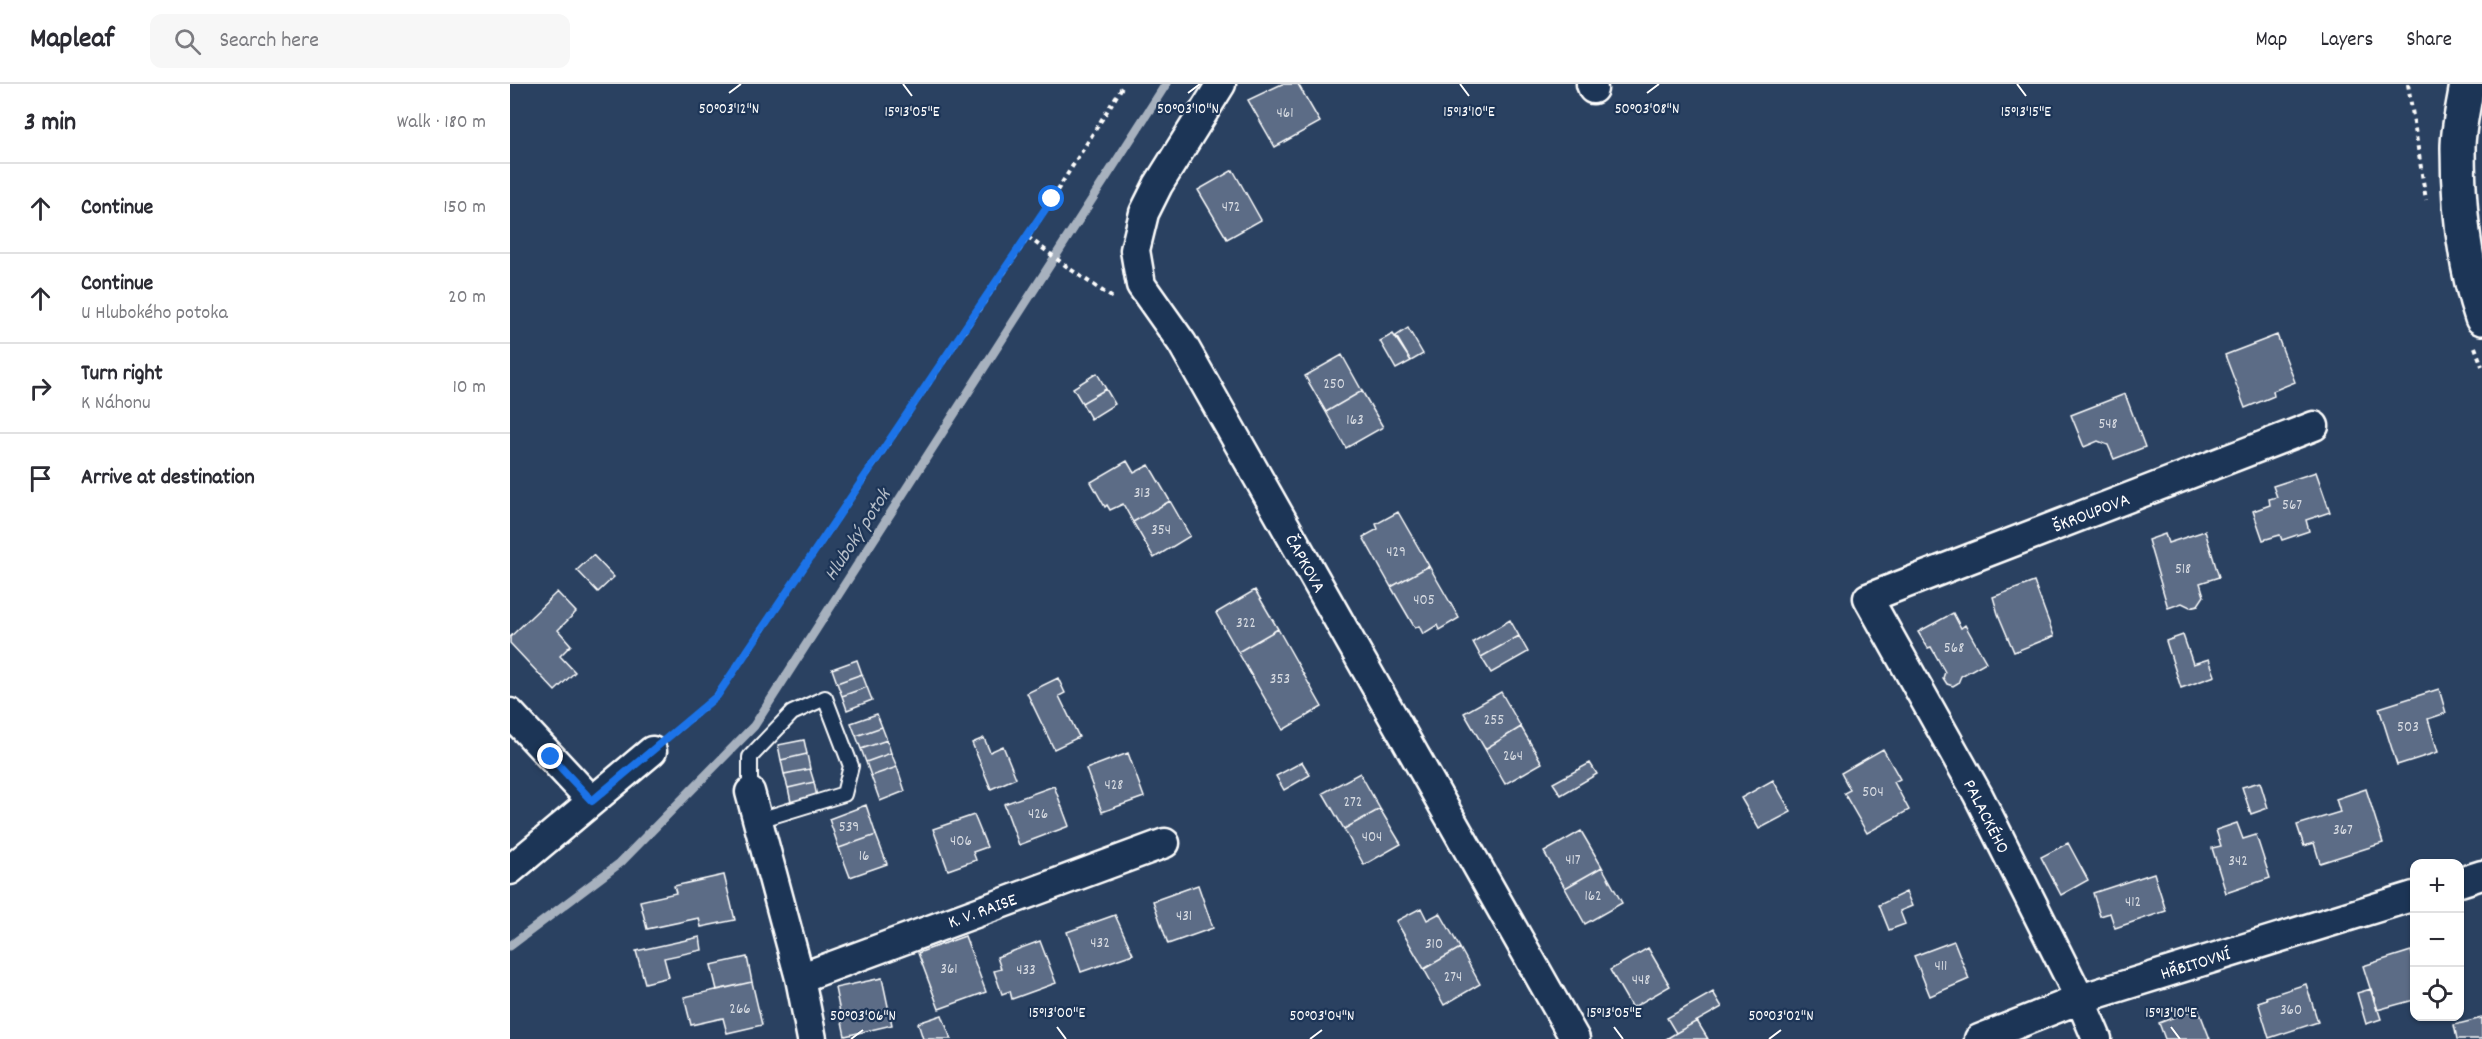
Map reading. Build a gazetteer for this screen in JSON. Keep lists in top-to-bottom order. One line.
{"streets":{"street":["ŠKROUPOVA","ČAPKOVA","PALACKÉHO","K. V. RAISE","HŘBITOVNÍ"]},"crossings":[["ŠKROUPOVA","PALACKÉHO"],["PALACKÉHO","HŘBITOVNÍ"]],"water":["Hluboký potok"],"house_numbers":["461","472","250","163","548","313","567","354","429","518","405","322","568","353","255","503","264","428","504","272","426","539","367","404","406","16","417","342","162","412","431","432","310","411","361","433","274","448","266","360"],"page":{"header":"Mapleaf","search":"Search here","nav":["Map","Layers","Share"],"heading":["3 min","Walk · 180 m"],"list":[["Continue","150 m"],["Continue","U Hlubokého potoka","20 m"],["Turn right","K Náhonu","10 m"],"Arrive at destination"],"map_buttons":["+","−"]},"coordinates":["50°03'12\"N","50°03'10\"N","50°03'08\"N","15°13'05\"E","15°13'10\"E","15°13'15\"E","15°13'00\"E","50°03'06\"N","50°03'04\"N","50°03'02\"N"]}
